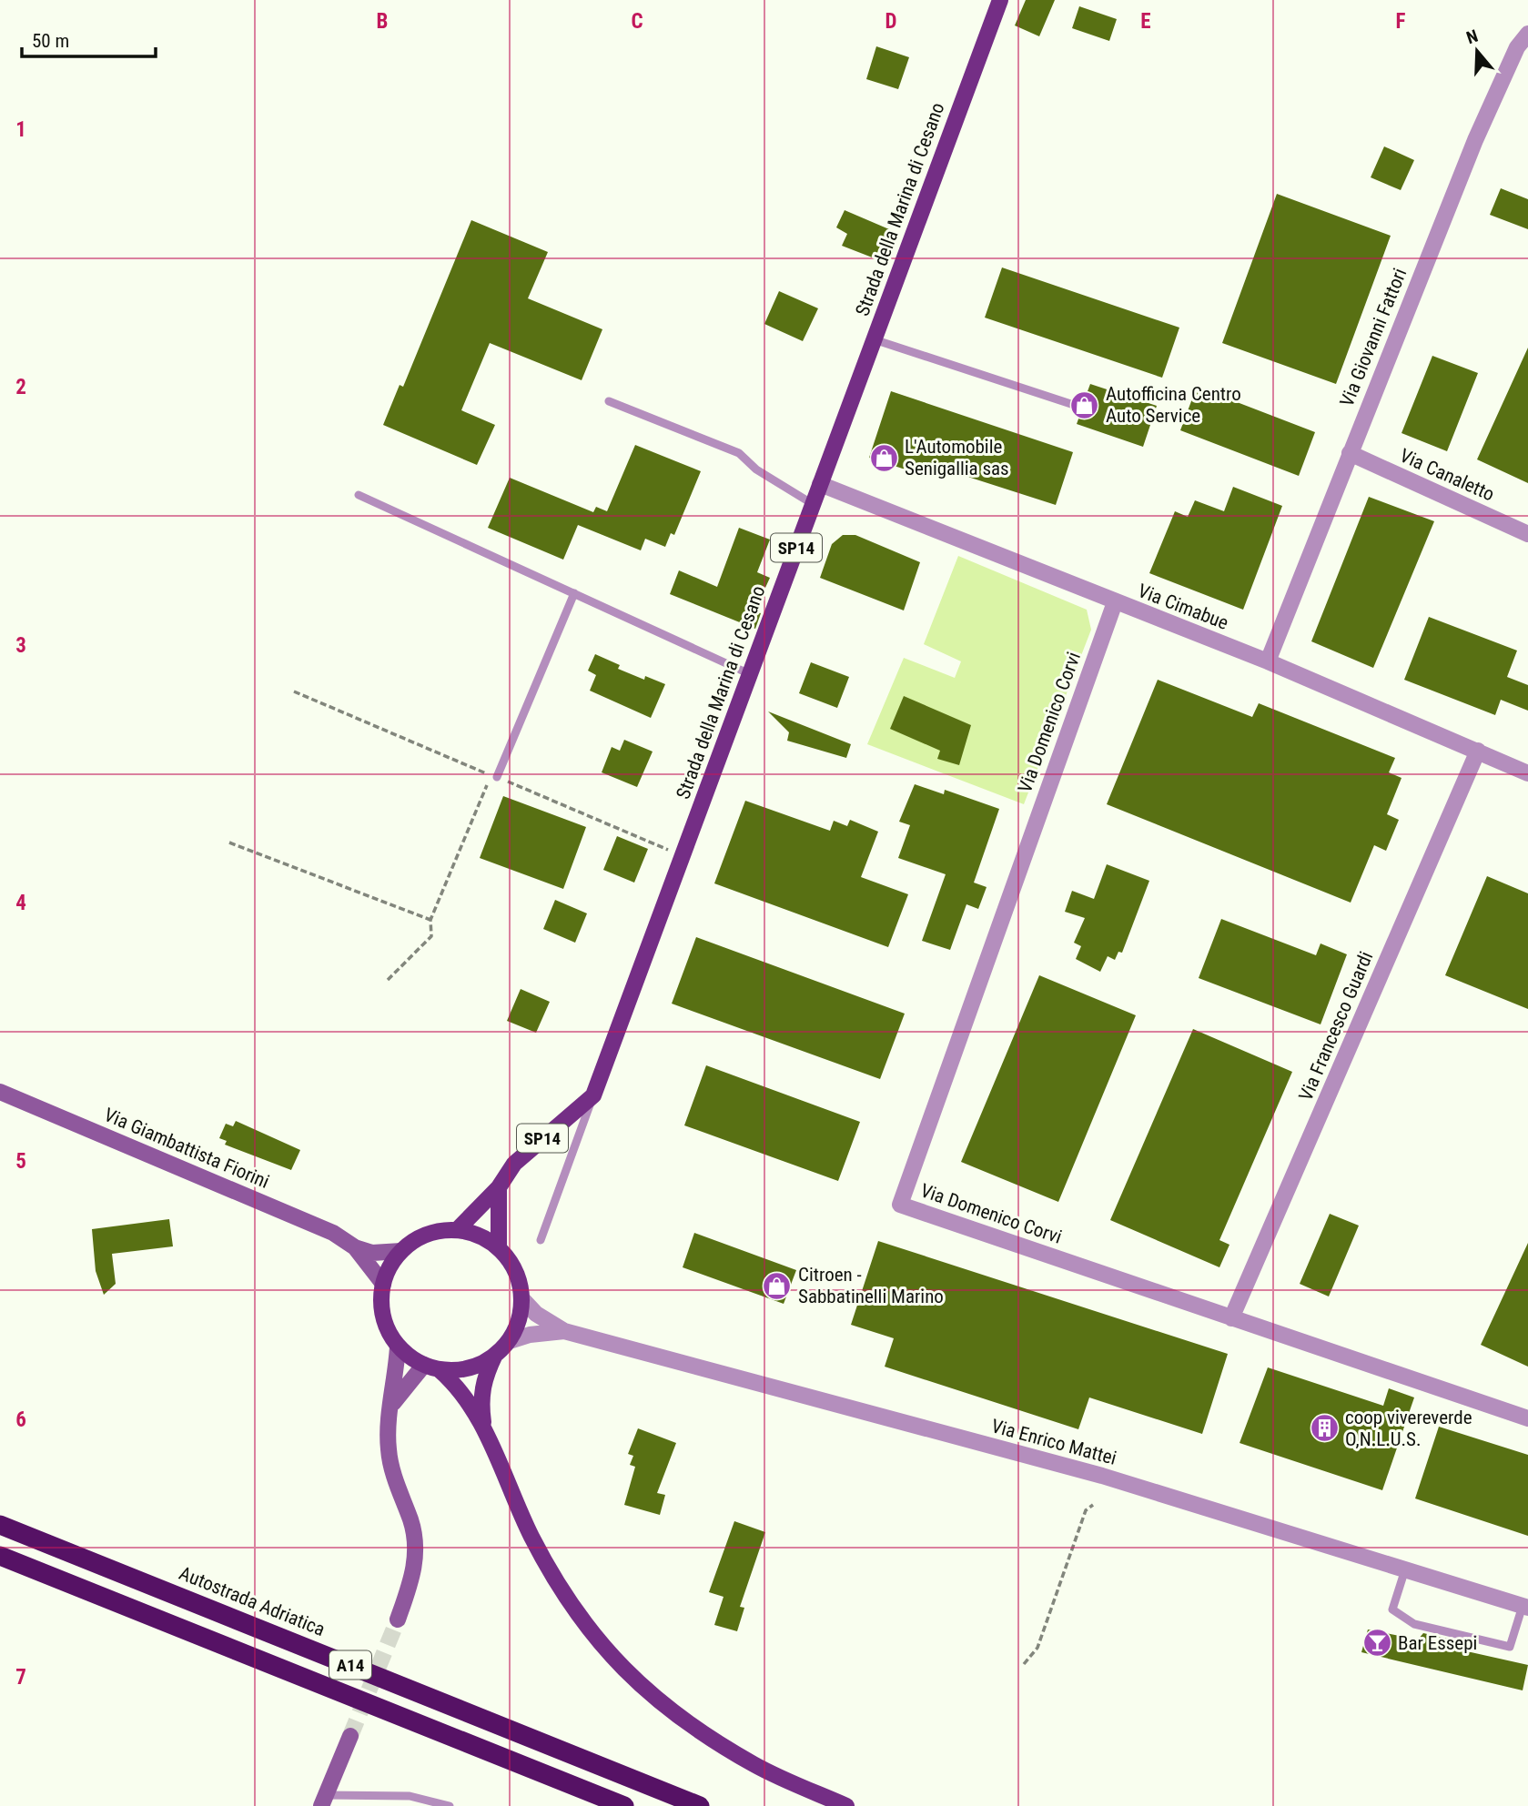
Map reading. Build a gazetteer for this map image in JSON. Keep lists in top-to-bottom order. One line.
{"streets":{"highway":["Autostrada Adriatica","A14"],"main road":["Strada della Marina di Cesano","SP14","Via Giambattista Fiorini"],"street":["Via Giovanni Fattori","Via Canaletto","Via Cimabue","Via Domenico Corvi","Via Francesco Guardi","Via Enrico Mattei"]},"crossings":[["Strada della Marina di Cesano","Via Cimabue"],["Strada della Marina di Cesano","Via Giambattista Fiorini"],["Strada della Marina di Cesano","Via Enrico Mattei"],["Via Giovanni Fattori","Via Canaletto"],["Via Giovanni Fattori","Via Cimabue"],["Via Cimabue","Via Domenico Corvi"],["Via Cimabue","Via Francesco Guardi"],["Via Domenico Corvi","Via Francesco Guardi"],["Via Giambattista Fiorini","Via Enrico Mattei"]],"places":{"shop":["Autofficina Centro Auto Service","L'Automobile Senigallia sas","Citroen - Sabbatinelli Marino"],"building":["coop vivereverde O,N.L.U.S."],"bar":["Bar Essepi"]},"scale_bar":"50 m","north":"top","grid":{"columns":["B","C","D","E","F"],"rows":["1","2","3","4","5","6","7"]}}
